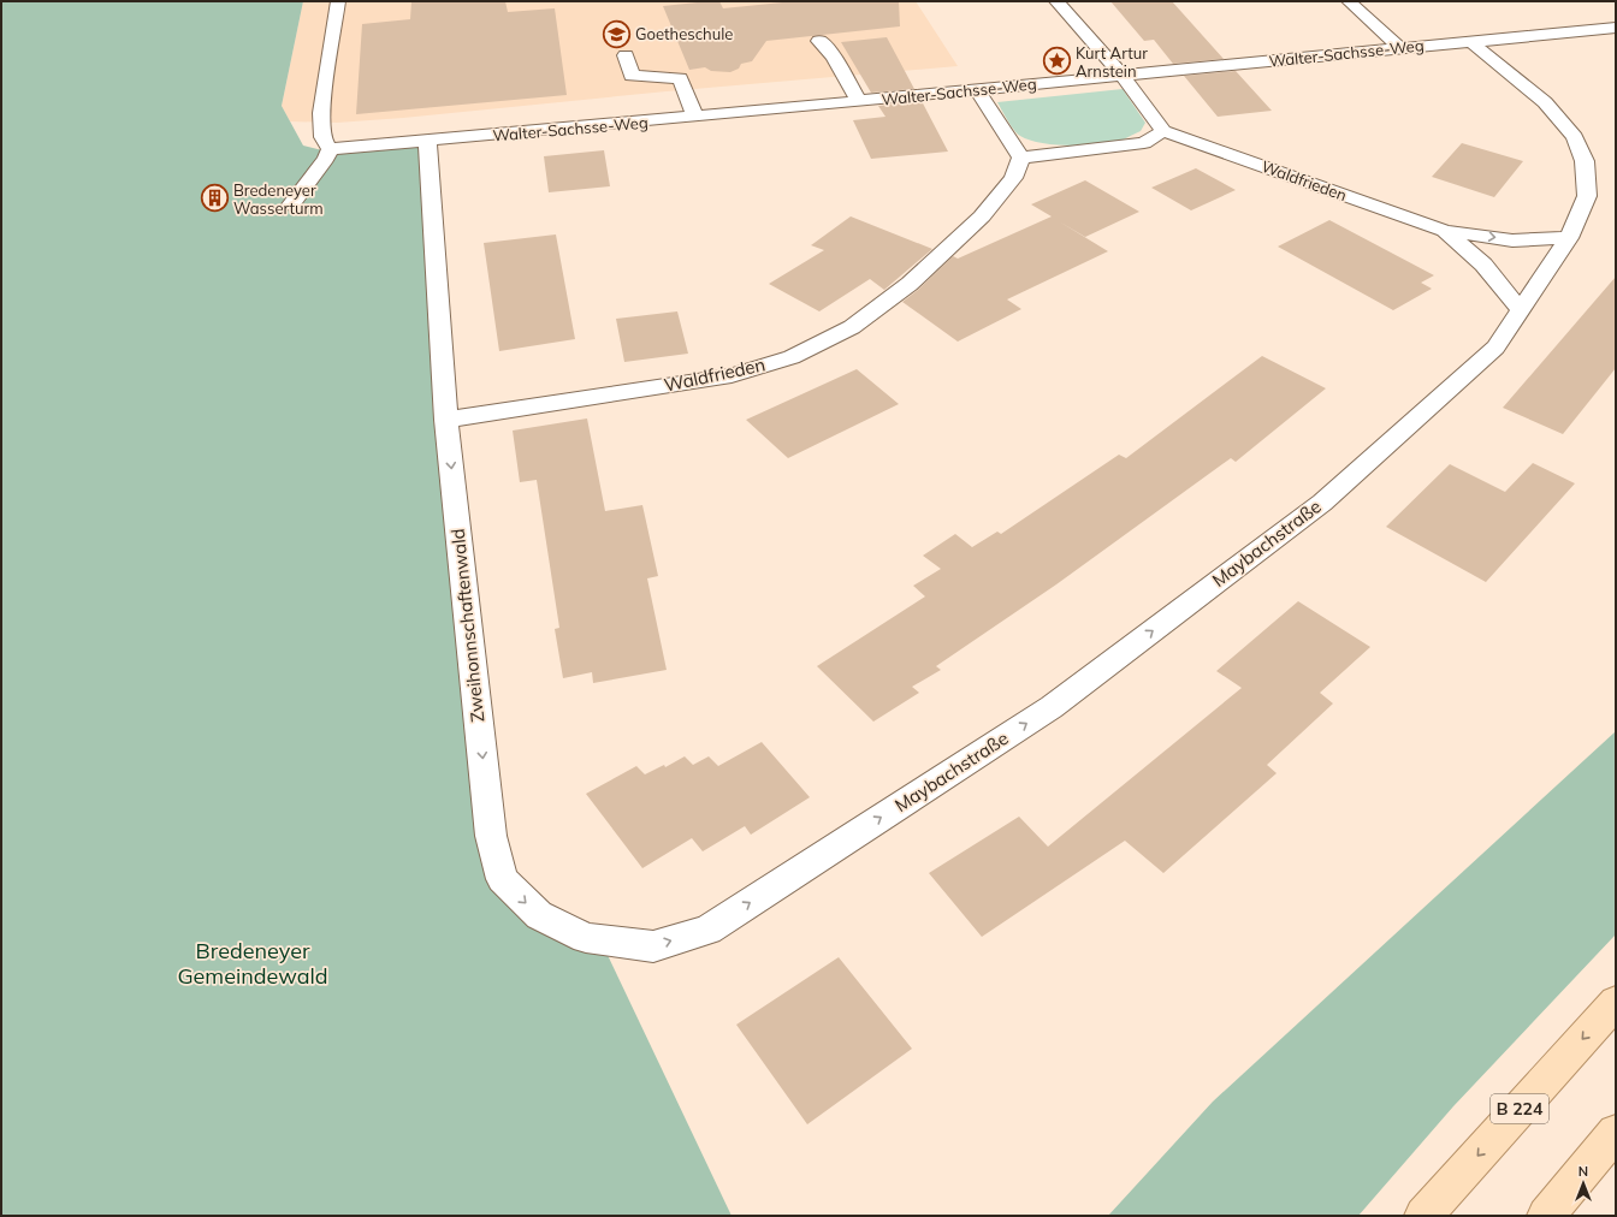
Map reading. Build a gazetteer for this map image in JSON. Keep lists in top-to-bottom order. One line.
{"streets":{"main road":["B 224"],"street":["Walter-Sachsse-Weg","Waldfrieden","Maybachstraße","Zweihonnschaftenwald"]},"crossings":[["Walter-Sachsse-Weg","Maybachstraße"],["Walter-Sachsse-Weg","Zweihonnschaftenwald"],["Waldfrieden","Maybachstraße"],["Waldfrieden","Zweihonnschaftenwald"],["Maybachstraße","Zweihonnschaftenwald"]],"one_way":["Maybachstraße","Zweihonnschaftenwald"],"parks":["Bredeneyer Gemeindewald"],"places":{"school or university":["Goetheschule"],"place":["Kurt Artur Arnstein"],"building":["Bredeneyer Wasserturm"]},"north":"top"}
